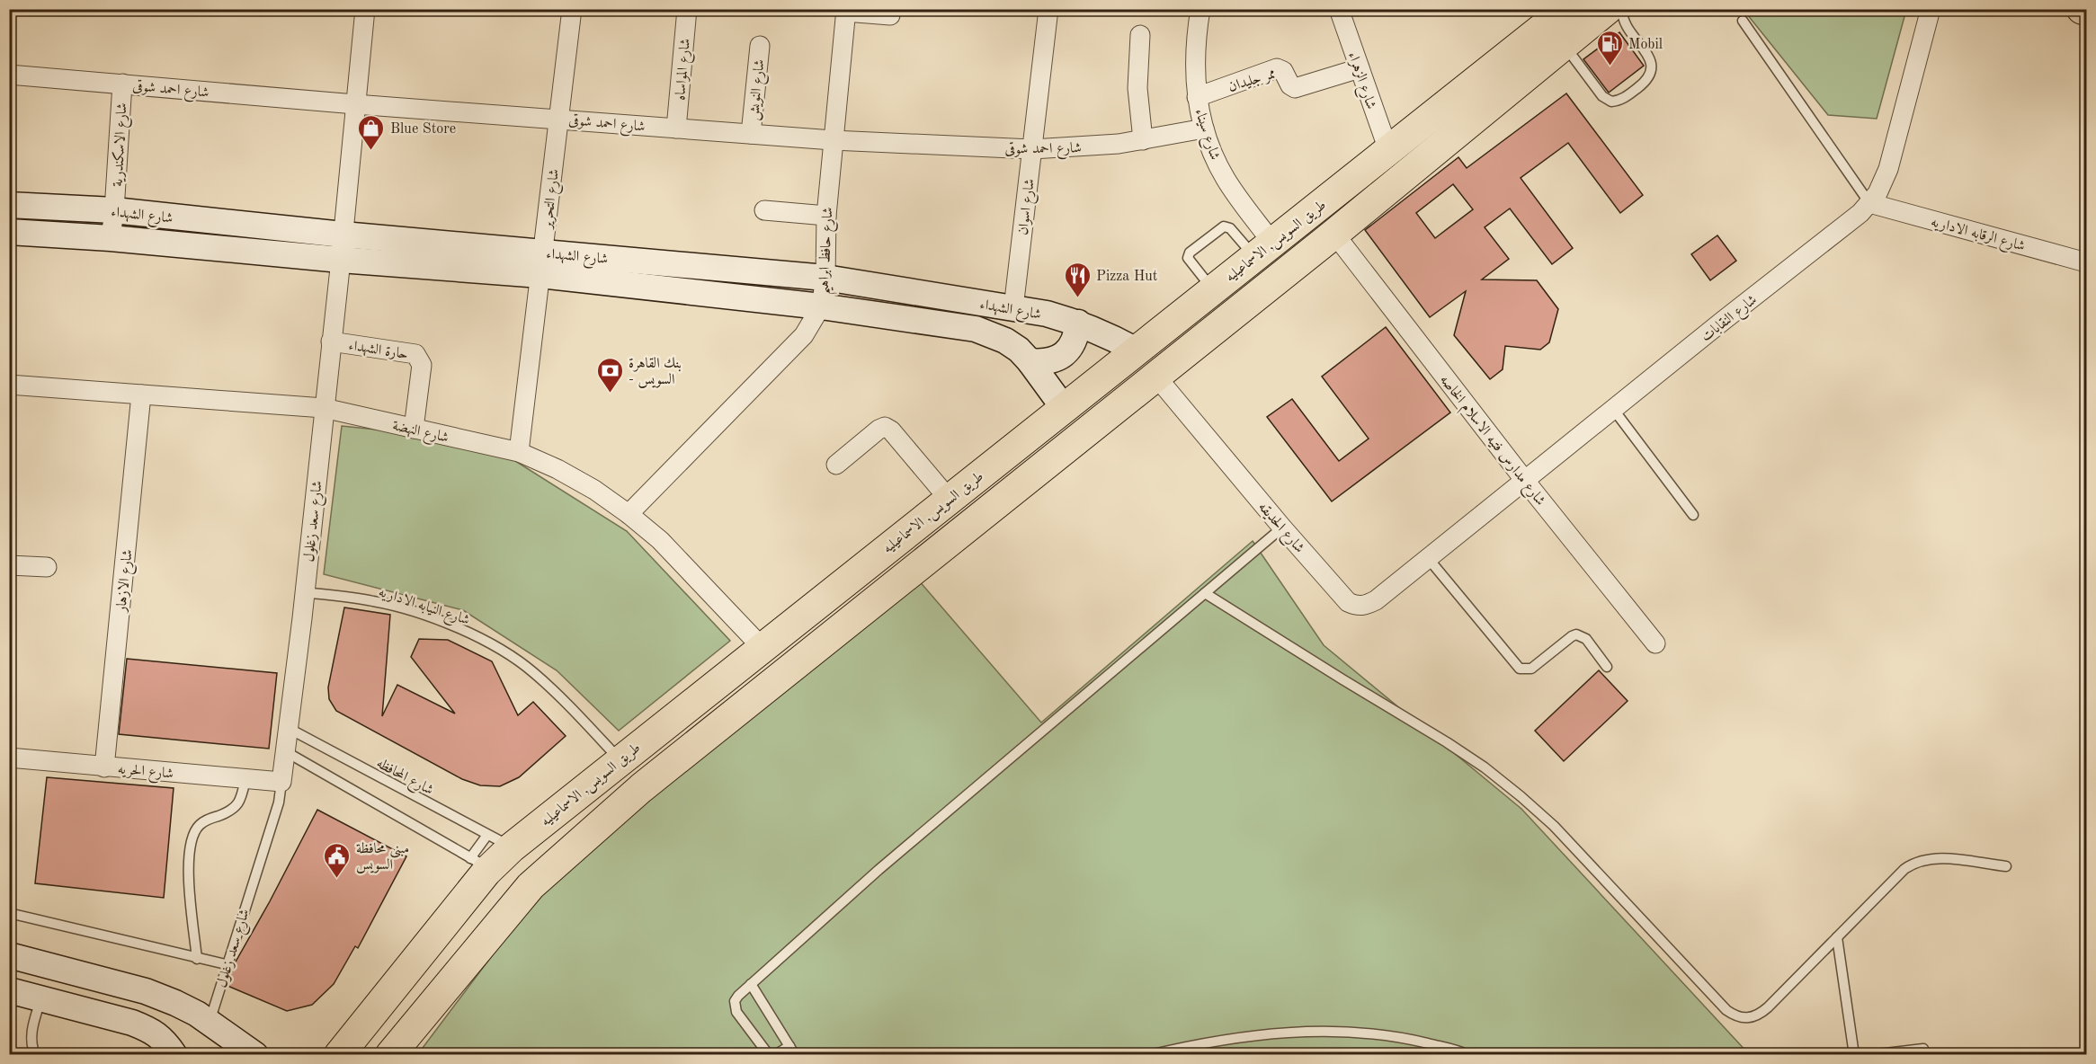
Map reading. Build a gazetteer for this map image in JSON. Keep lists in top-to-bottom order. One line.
{"streets":{"main road":["طريق السويس, الاسماعيليه"],"street":["شارع المواساه","ممر جليدان","شارع الزهراء","شارع احمد شوقى","شارع النويش","شارع سيناء","شارع الاسكندرية","شارع التحرير","شارع اسوان","شارع الشهداء","شارع الرقابه الاداريه","شارع حافظ ابراهيم","شارع النقابات","حارة الشهداء","شارع النهضة","شارع مدارس فتيه الاسلام الخاصه","شارع سعد زغلول","شارع الحديقه","شارع الازهار","شارع الحريه"],"lane":["شارع النيابه الاداريه","شارع المحافظه"]},"crossings":[["شارع المواساه","شارع احمد شوقى"],["ممر جليدان","شارع الزهراء"],["ممر جليدان","شارع سيناء"],["شارع الزهراء","طريق السويس, الاسماعيليه"],["شارع احمد شوقى","شارع النويش"],["شارع احمد شوقى","شارع سيناء"],["شارع احمد شوقى","شارع الاسكندرية"],["شارع احمد شوقى","شارع التحرير"],["شارع احمد شوقى","شارع اسوان"],["شارع احمد شوقى","شارع حافظ ابراهيم"],["شارع احمد شوقى","شارع سعد زغلول"],["شارع سيناء","طريق السويس, الاسماعيليه"],["شارع الاسكندرية","شارع الشهداء"],["شارع التحرير","شارع الشهداء"],["شارع التحرير","شارع النهضة"],["شارع اسوان","شارع الشهداء"],["شارع الشهداء","طريق السويس, الاسماعيليه"],["شارع الشهداء","شارع حافظ ابراهيم"],["شارع الشهداء","شارع سعد زغلول"],["شارع الرقابه الاداريه","شارع النقابات"],["طريق السويس, الاسماعيليه","شارع النهضة"],["طريق السويس, الاسماعيليه","شارع النيابه الاداريه"],["طريق السويس, الاسماعيليه","شارع المحافظه"],["شارع حافظ ابراهيم","شارع النهضة"],["شارع النقابات","شارع مدارس فتيه الاسلام الخاصه"],["شارع النقابات","شارع الحديقه"],["حارة الشهداء","شارع النهضة"],["حارة الشهداء","شارع سعد زغلول"],["شارع النهضة","شارع سعد زغلول"],["شارع النهضة","شارع الازهار"],["شارع سعد زغلول","شارع النيابه الاداريه"],["شارع سعد زغلول","شارع الحريه"],["شارع سعد زغلول","شارع المحافظه"],["شارع الازهار","شارع الحريه"]],"places":{"fuel station":["Mobil"],"shop":["Blue Store"],"restaurant":["Pizza Hut"],"bank":["بنك القاهرة - السويس"],"public building":["مبنى محافظة السويس"]}}
